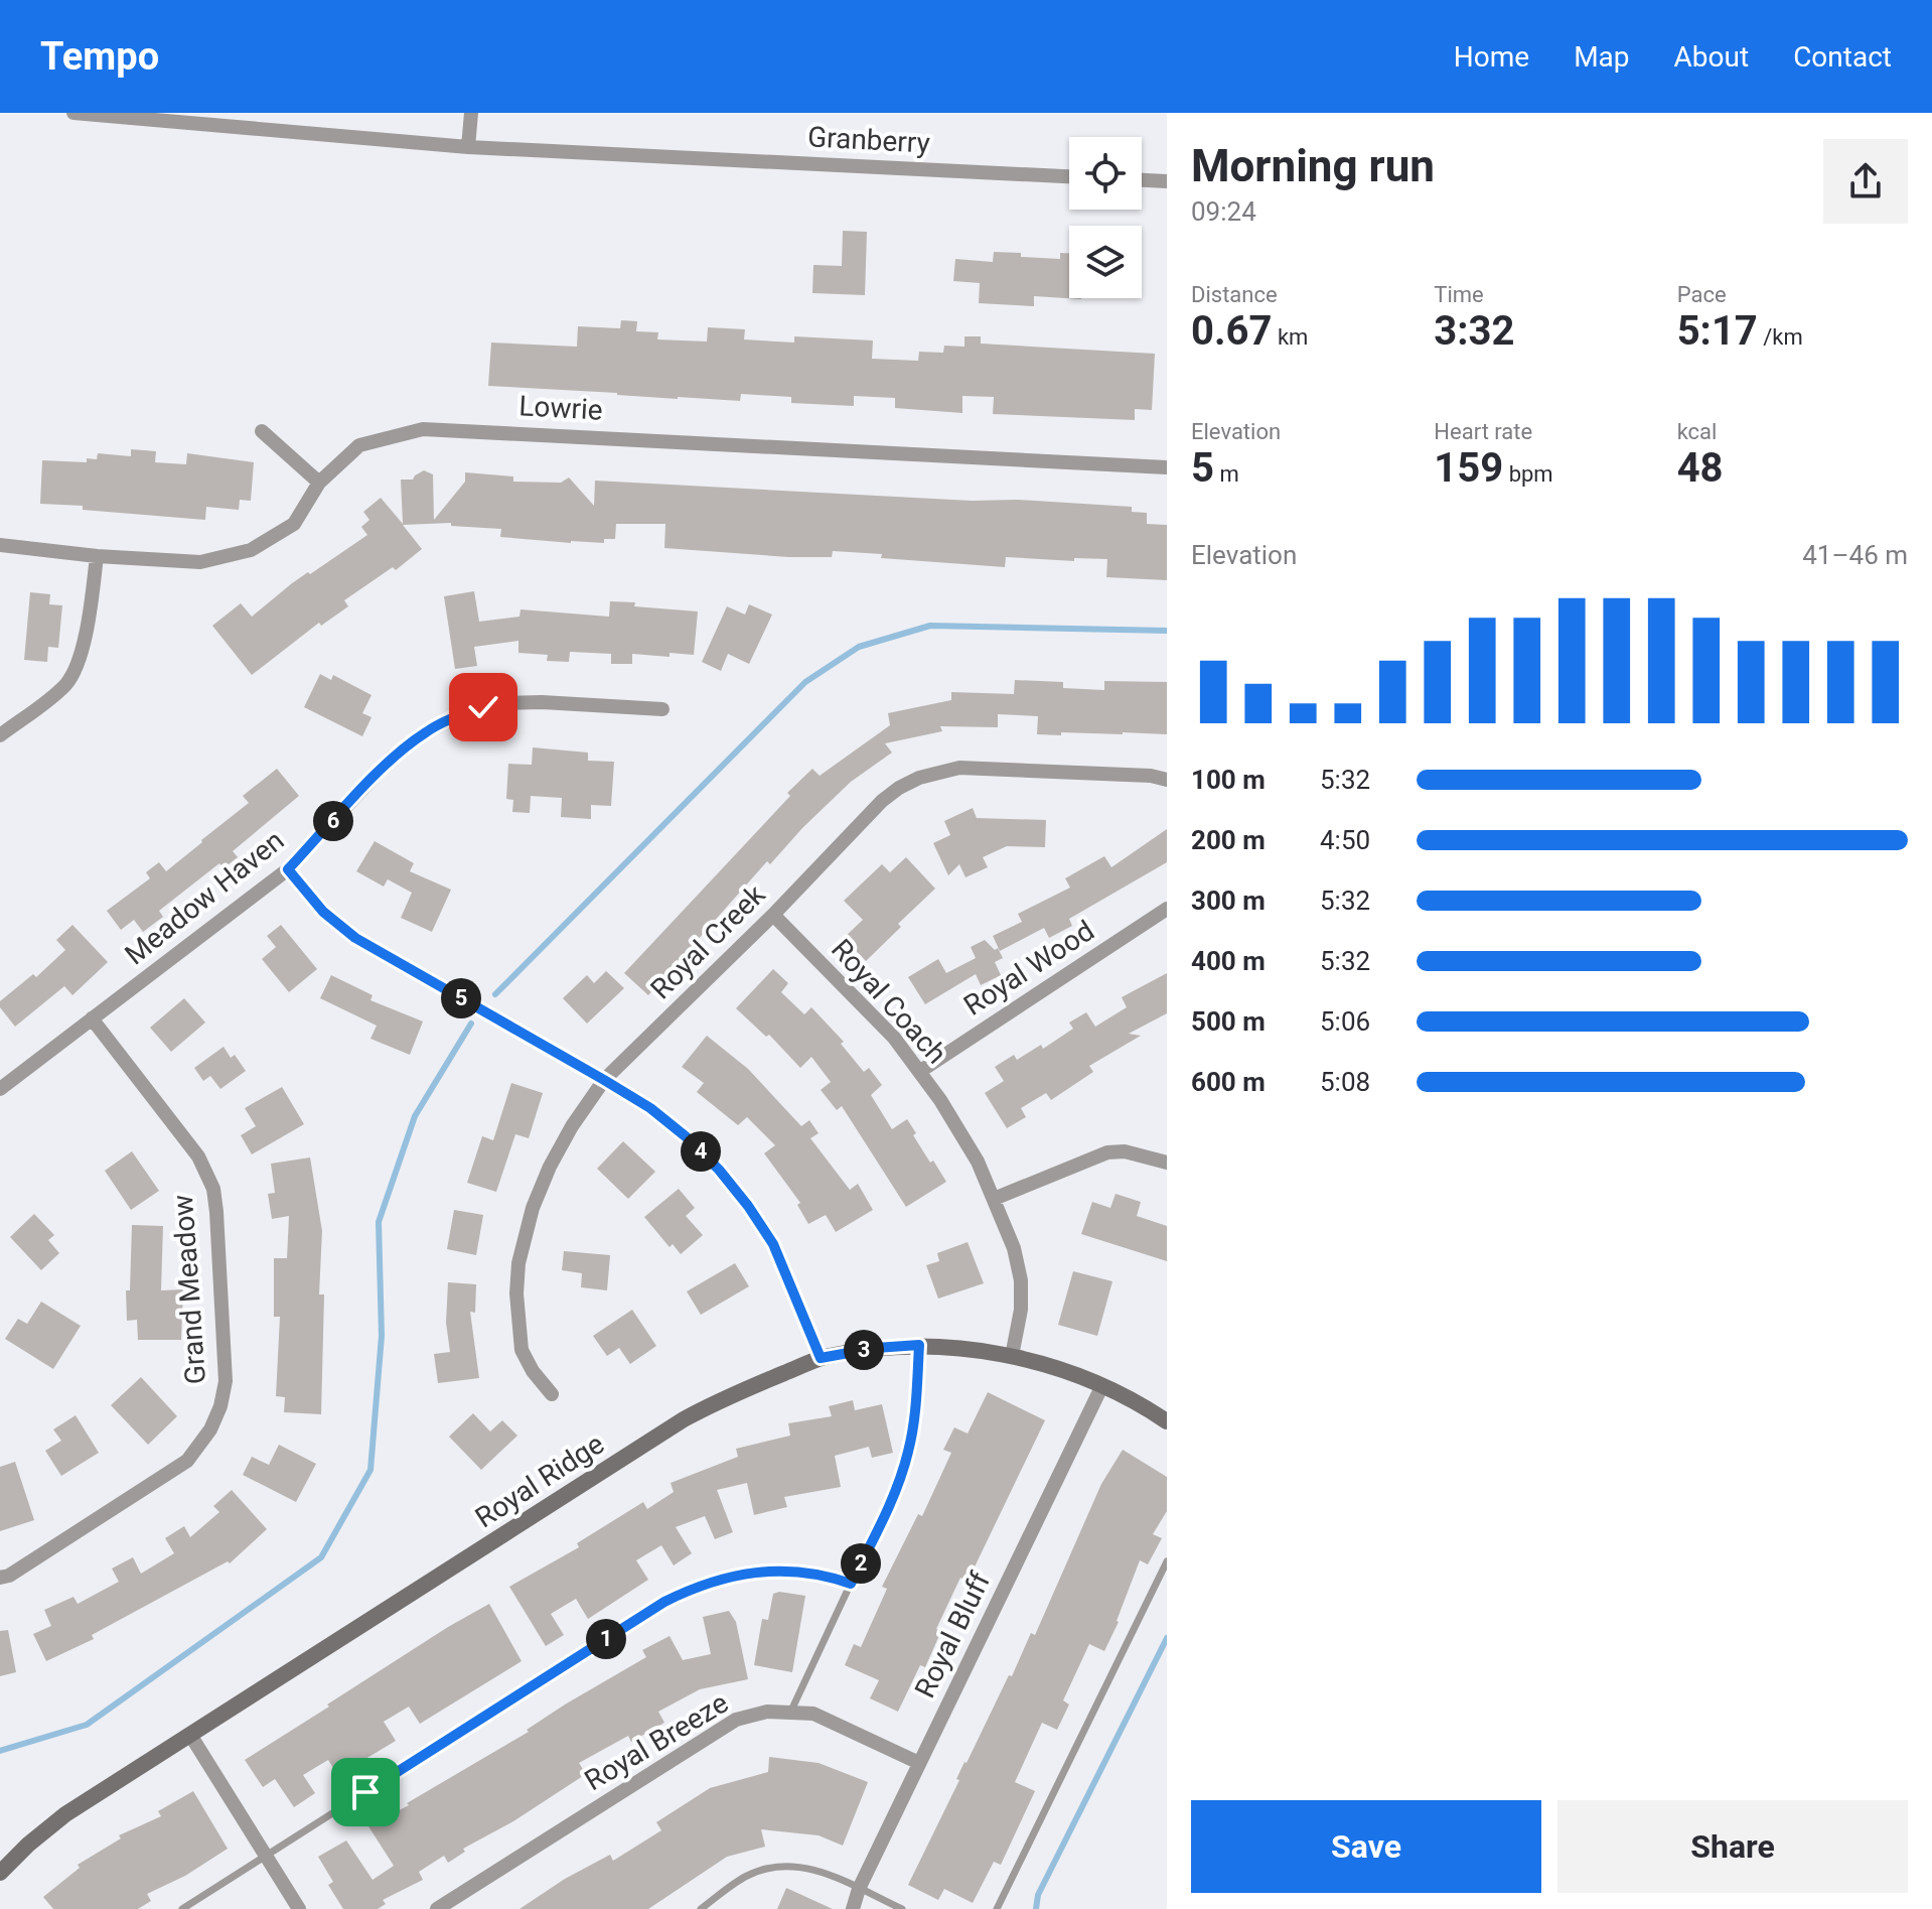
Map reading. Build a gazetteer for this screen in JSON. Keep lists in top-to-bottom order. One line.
{"streets":{"street":["Granberry","Lowrie","Meadow Haven","Royal Creek","Royal Wood","Royal Coach","Grand Meadow","Royal Ridge","Royal Bluff","Royal Breeze"]},"crossings":[["Meadow Haven","Grand Meadow"],["Royal Creek","Royal Coach"],["Royal Wood","Royal Coach"],["Royal Coach","Royal Ridge"],["Royal Ridge","Royal Bluff"],["Royal Bluff","Royal Breeze"]],"page":{"header":"Tempo","nav":["Home","Map","About","Contact"],"heading":["Morning run","09:24"],"stats":[["Distance","0.67 km"],["Time","3:32"],["Pace","5:17 /km"],["Elevation","5 m"],["Heart rate","159 bpm"],["kcal","48"]],"chart":["Elevation","41–46 m"],"list":[{"name":"100 m","note":"5:32"},{"name":"200 m","note":"4:50"},{"name":"300 m","note":"5:32"},{"name":"400 m","note":"5:32"},{"name":"500 m","note":"5:06"},{"name":"600 m","note":"5:08"}],"pins":["6","5","4","3","2","1"],"buttons":["Save","Share"]}}
